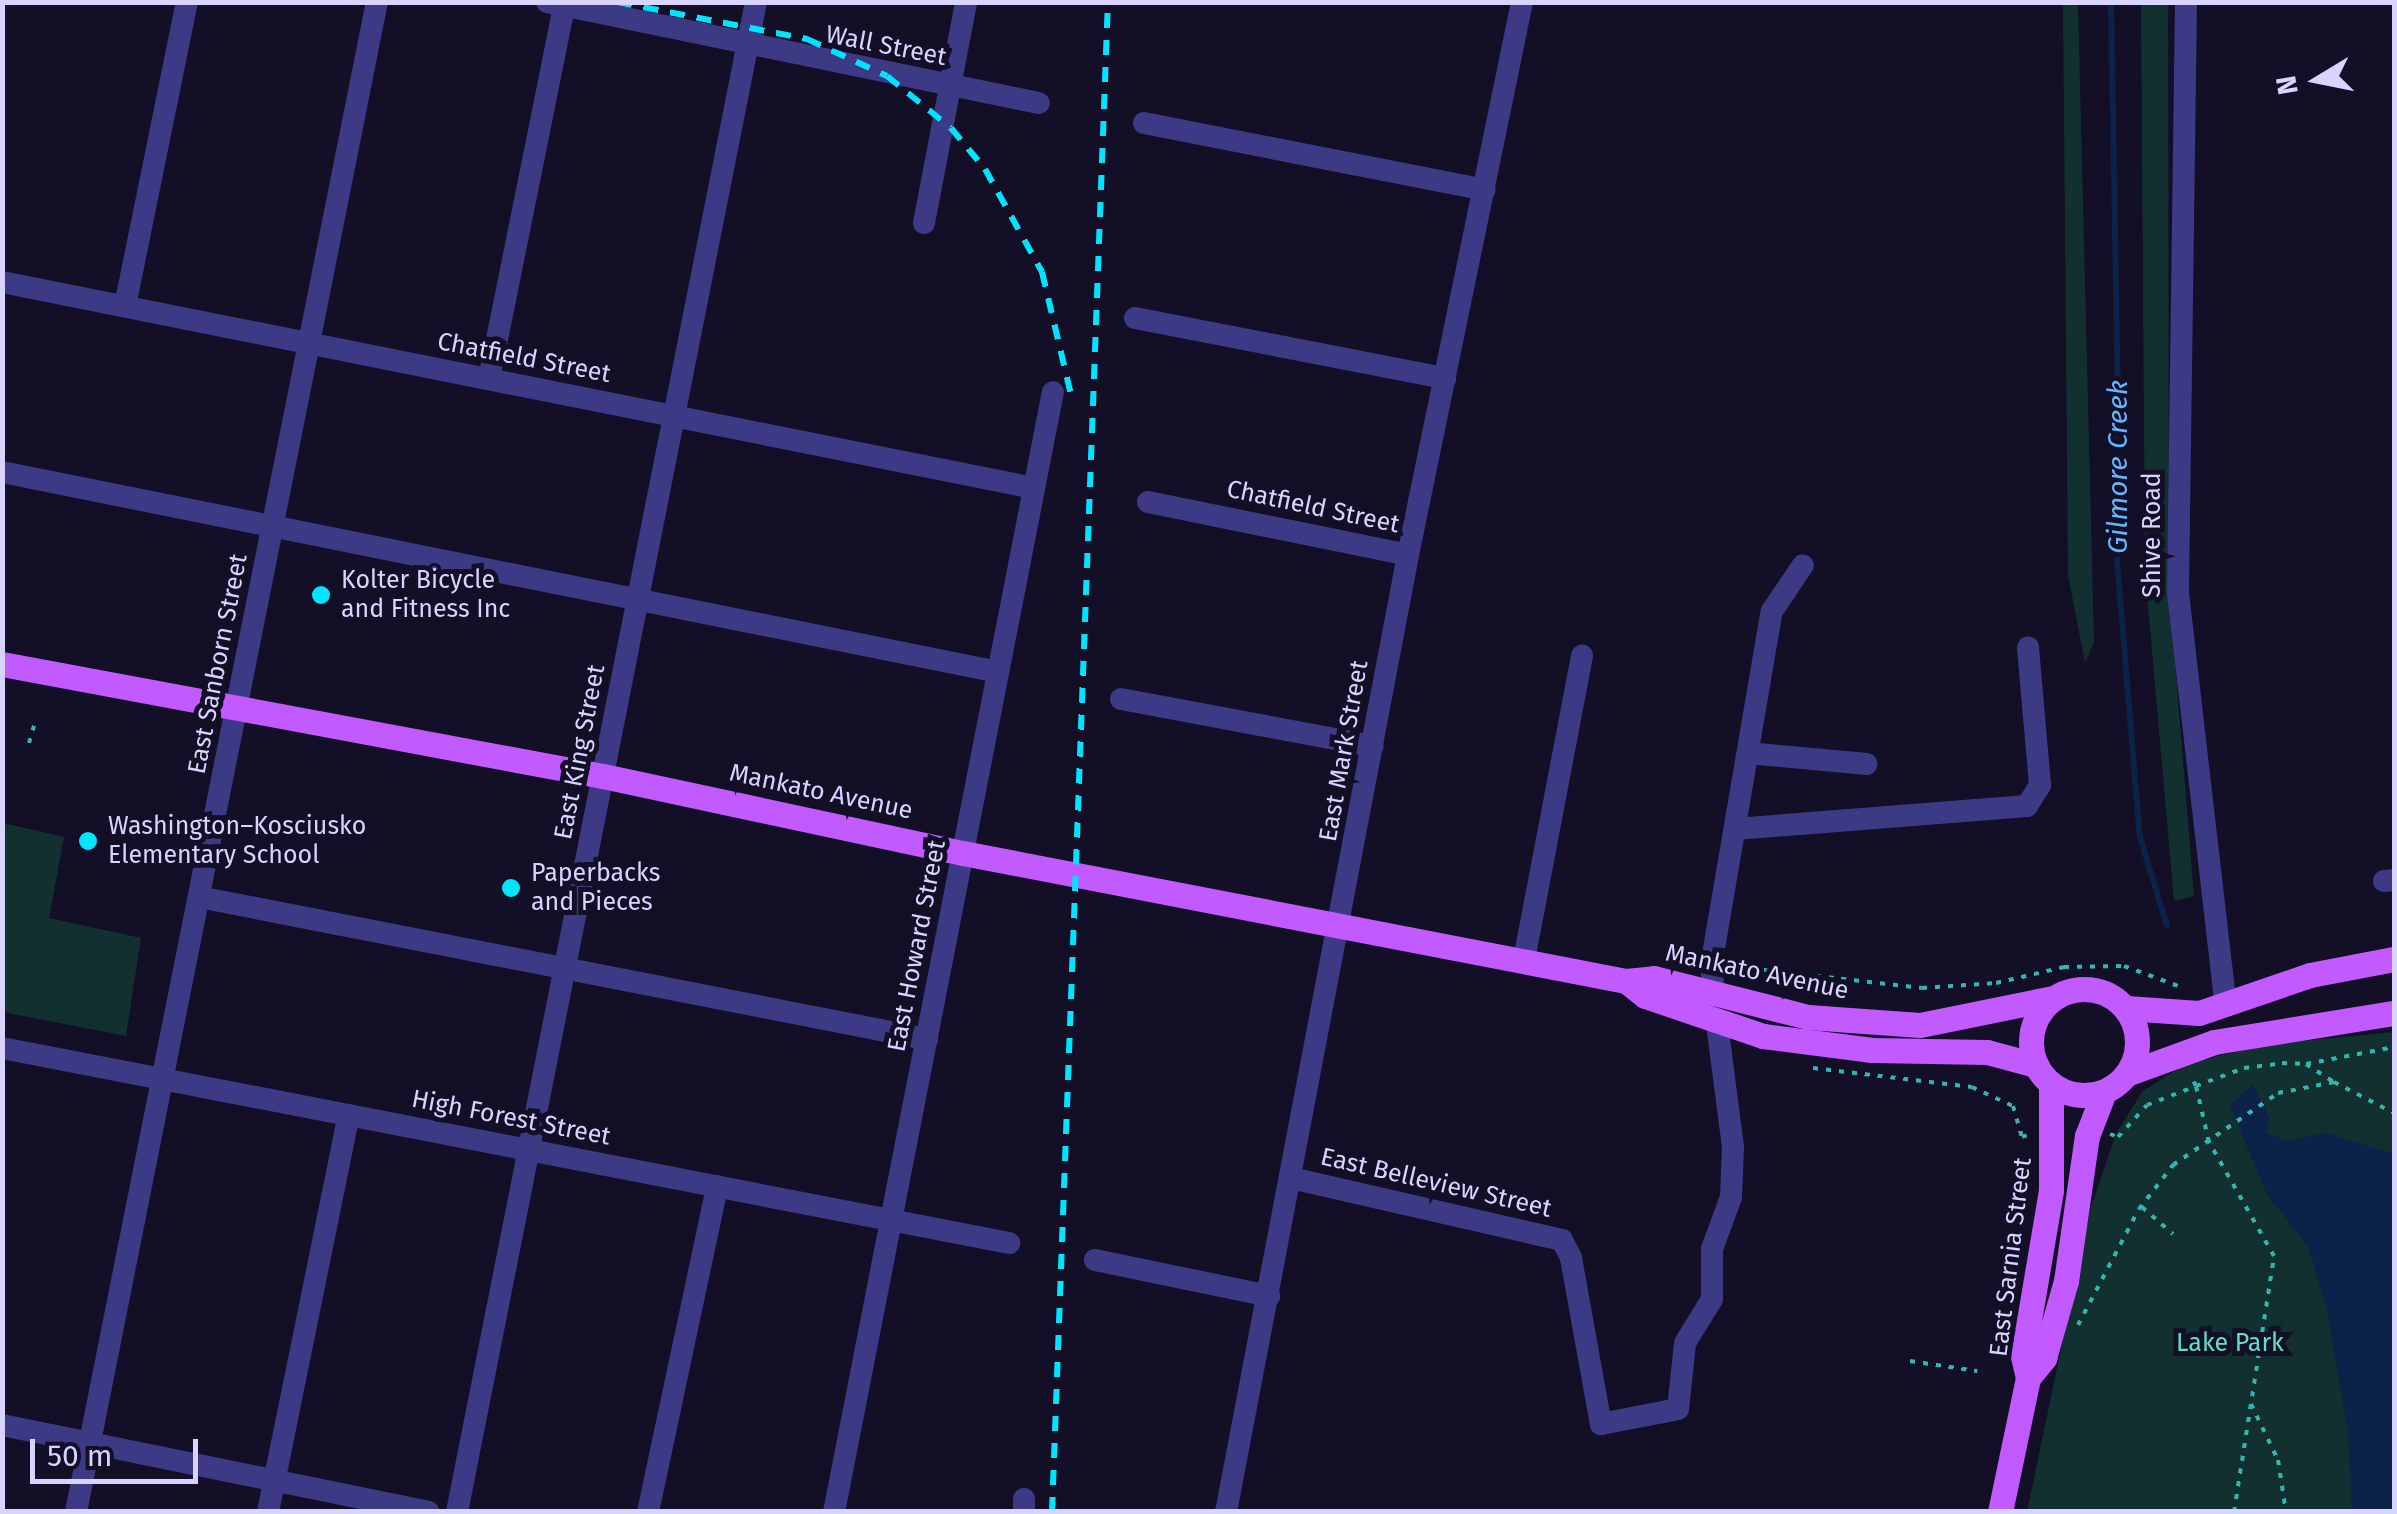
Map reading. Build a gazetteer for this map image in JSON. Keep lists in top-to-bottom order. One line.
{"streets":{"main road":["Mankato Avenue","East Sarnia Street"],"street":["Wall Street","Chatfield Street","Shive Road","East Sanborn Street","East Mark Street","East King Street","East Howard Street","High Forest Street","East Belleview Street"]},"crossings":[["Wall Street","East King Street"],["Chatfield Street","East Sanborn Street"],["Chatfield Street","East Mark Street"],["Chatfield Street","East King Street"],["Chatfield Street","East Howard Street"],["Shive Road","Mankato Avenue"],["East Sanborn Street","Mankato Avenue"],["East Sanborn Street","High Forest Street"],["East Mark Street","Mankato Avenue"],["East Mark Street","East Belleview Street"],["East King Street","Mankato Avenue"],["East King Street","High Forest Street"],["Mankato Avenue","East Howard Street"],["Mankato Avenue","East Belleview Street"],["Mankato Avenue","East Sarnia Street"],["East Howard Street","High Forest Street"]],"water":["Gilmore Creek"],"parks":["Lake Park"],"places":["Kolter Bicycle and Fitness Inc","Washington–Kosciusko Elementary School","Paperbacks and Pieces"],"scale_bar":"50 m","north":"left"}
